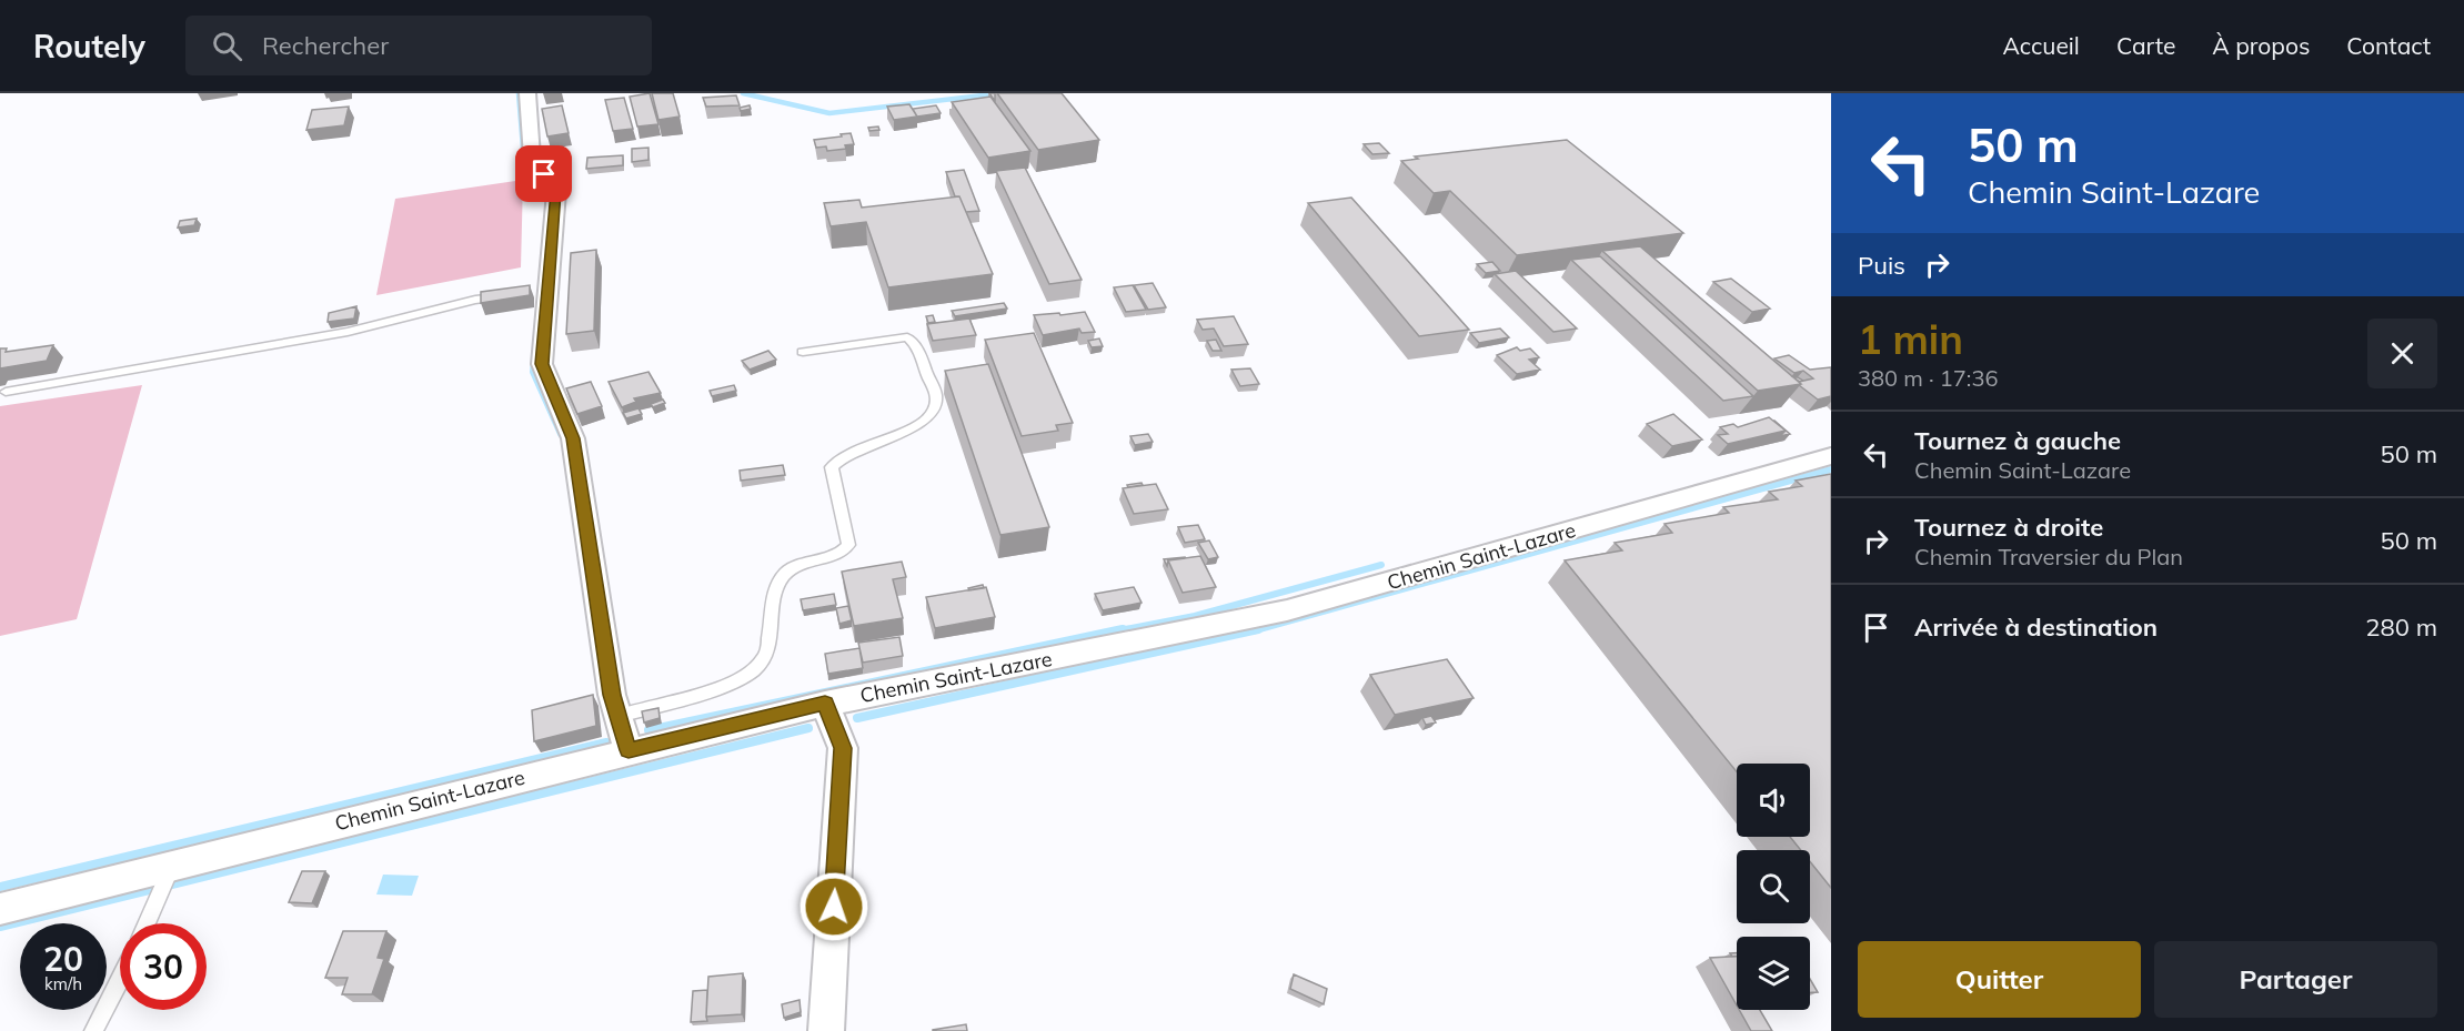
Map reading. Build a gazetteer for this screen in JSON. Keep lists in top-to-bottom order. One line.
{"streets":{"street":["Chemin Saint-Lazare"]},"page":{"header":"Routely","search":"Rechercher","nav":["Accueil","Carte","À propos","Contact"],"turn":["50 m","Chemin Saint-Lazare"],"then":"Puis","heading":["1 min","380 m · 17:36"],"list":[{"name":"Tournez à gauche","note":"Chemin Saint-Lazare","value":"50 m"},{"name":"Tournez à droite","note":"Chemin Traversier du Plan","value":"50 m"},{"name":"Arrivée à destination","value":"280 m"}],"speed":"20 km/h","limit":"30","buttons":["Quitter","Partager"]}}
